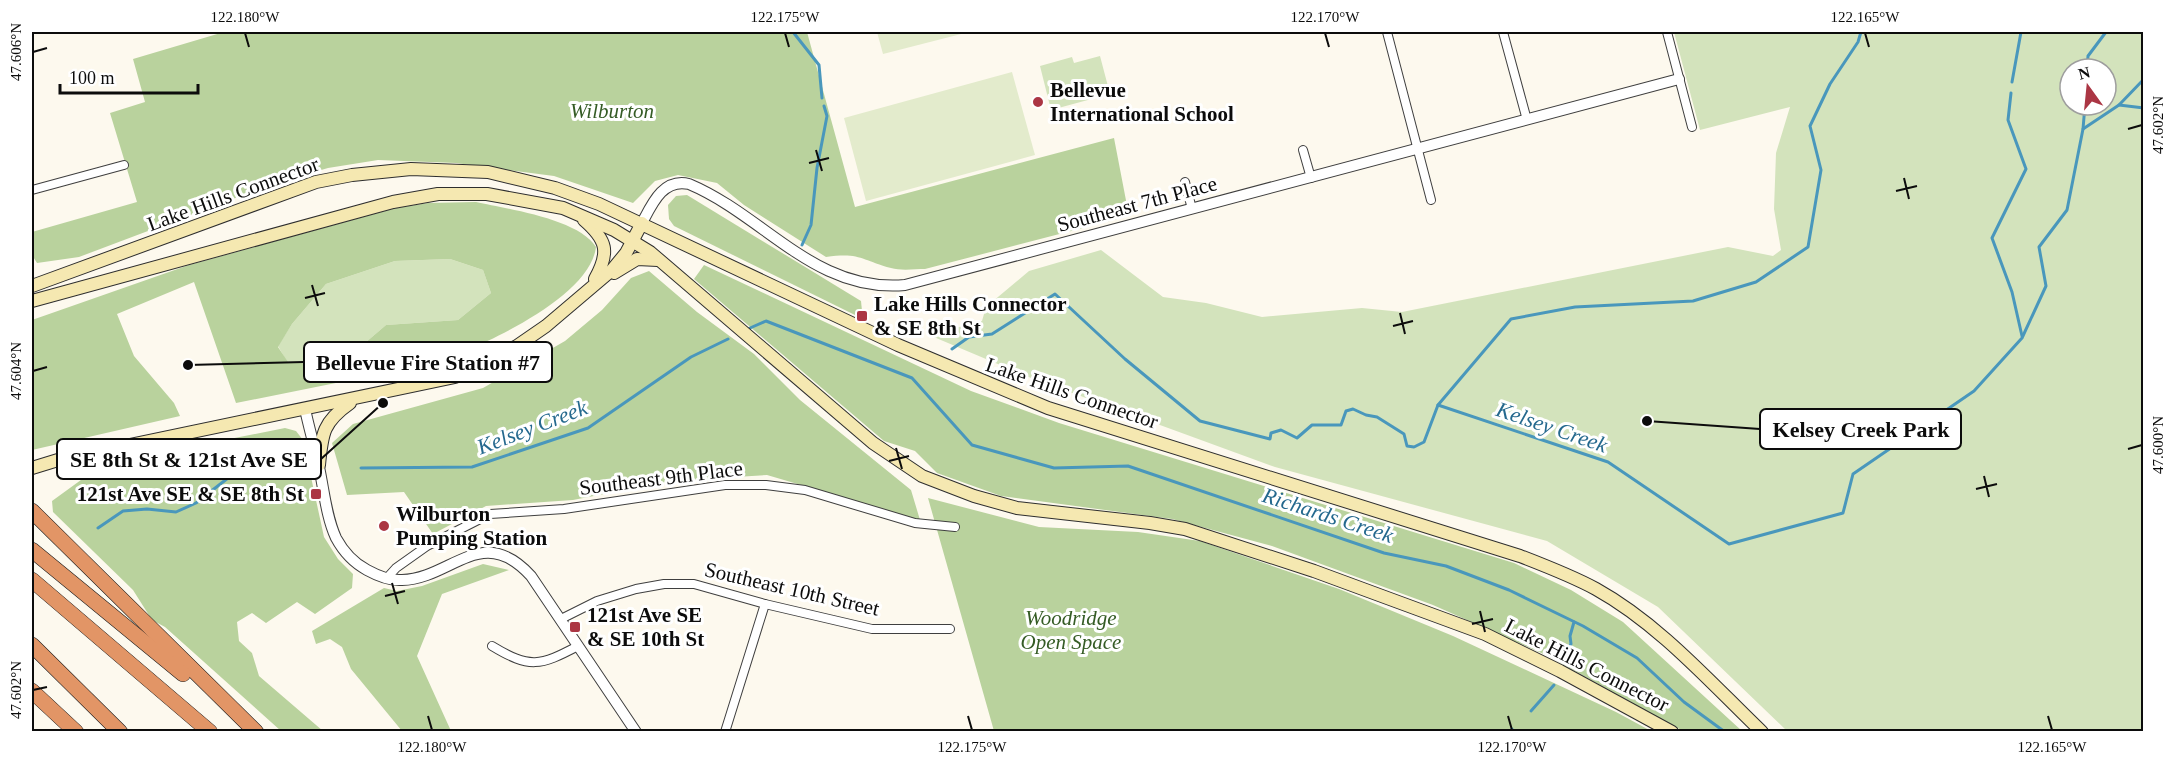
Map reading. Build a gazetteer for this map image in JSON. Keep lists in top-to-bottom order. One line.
{"streets":{"main road":["Lake Hills Connector"],"street":["Southeast 7th Place","Southeast 9th Place","Southeast 10th Street"]},"crossings":[["Lake Hills Connector","Southeast 7th Place"]],"water":["Kelsey Creek","Richards Creek"],"parks":["Wilburton","Woodridge Open Space"],"places":{"other":["Bellevue International School","Bellevue Fire Station #7","SE 8th St & 121st Ave SE","Kelsey Creek Park","Wilburton Pumping Station"],"transit":["Lake Hills Connector & SE 8th St","121st Ave SE & SE 8th St","121st Ave SE & SE 10th St"]},"scale_bar":"100 m","north":"top","coordinates":["122.180°W","122.175°W","122.170°W","122.165°W","47.606°N","47.602°N","47.604°N","47.600°N"]}
